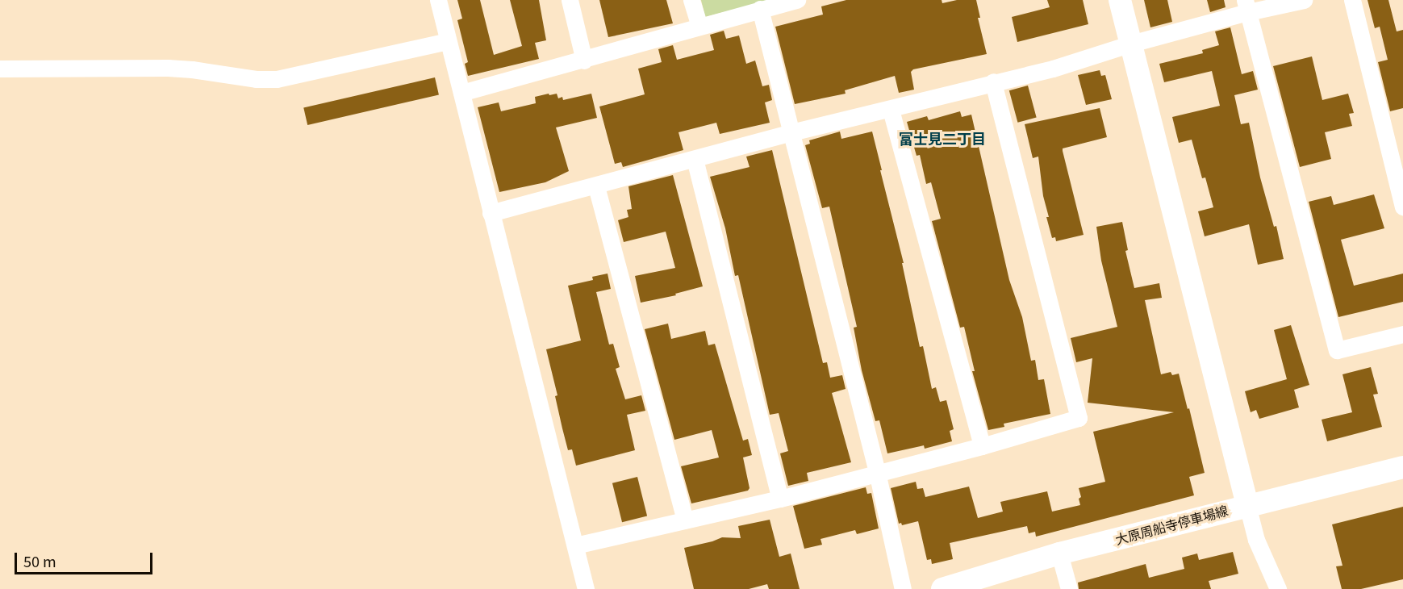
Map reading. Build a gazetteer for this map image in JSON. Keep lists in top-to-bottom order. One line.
{"streets":{"street":["大原周船寺停車場線"]},"districts":["富士見二丁目"],"scale_bar":"50 m"}
